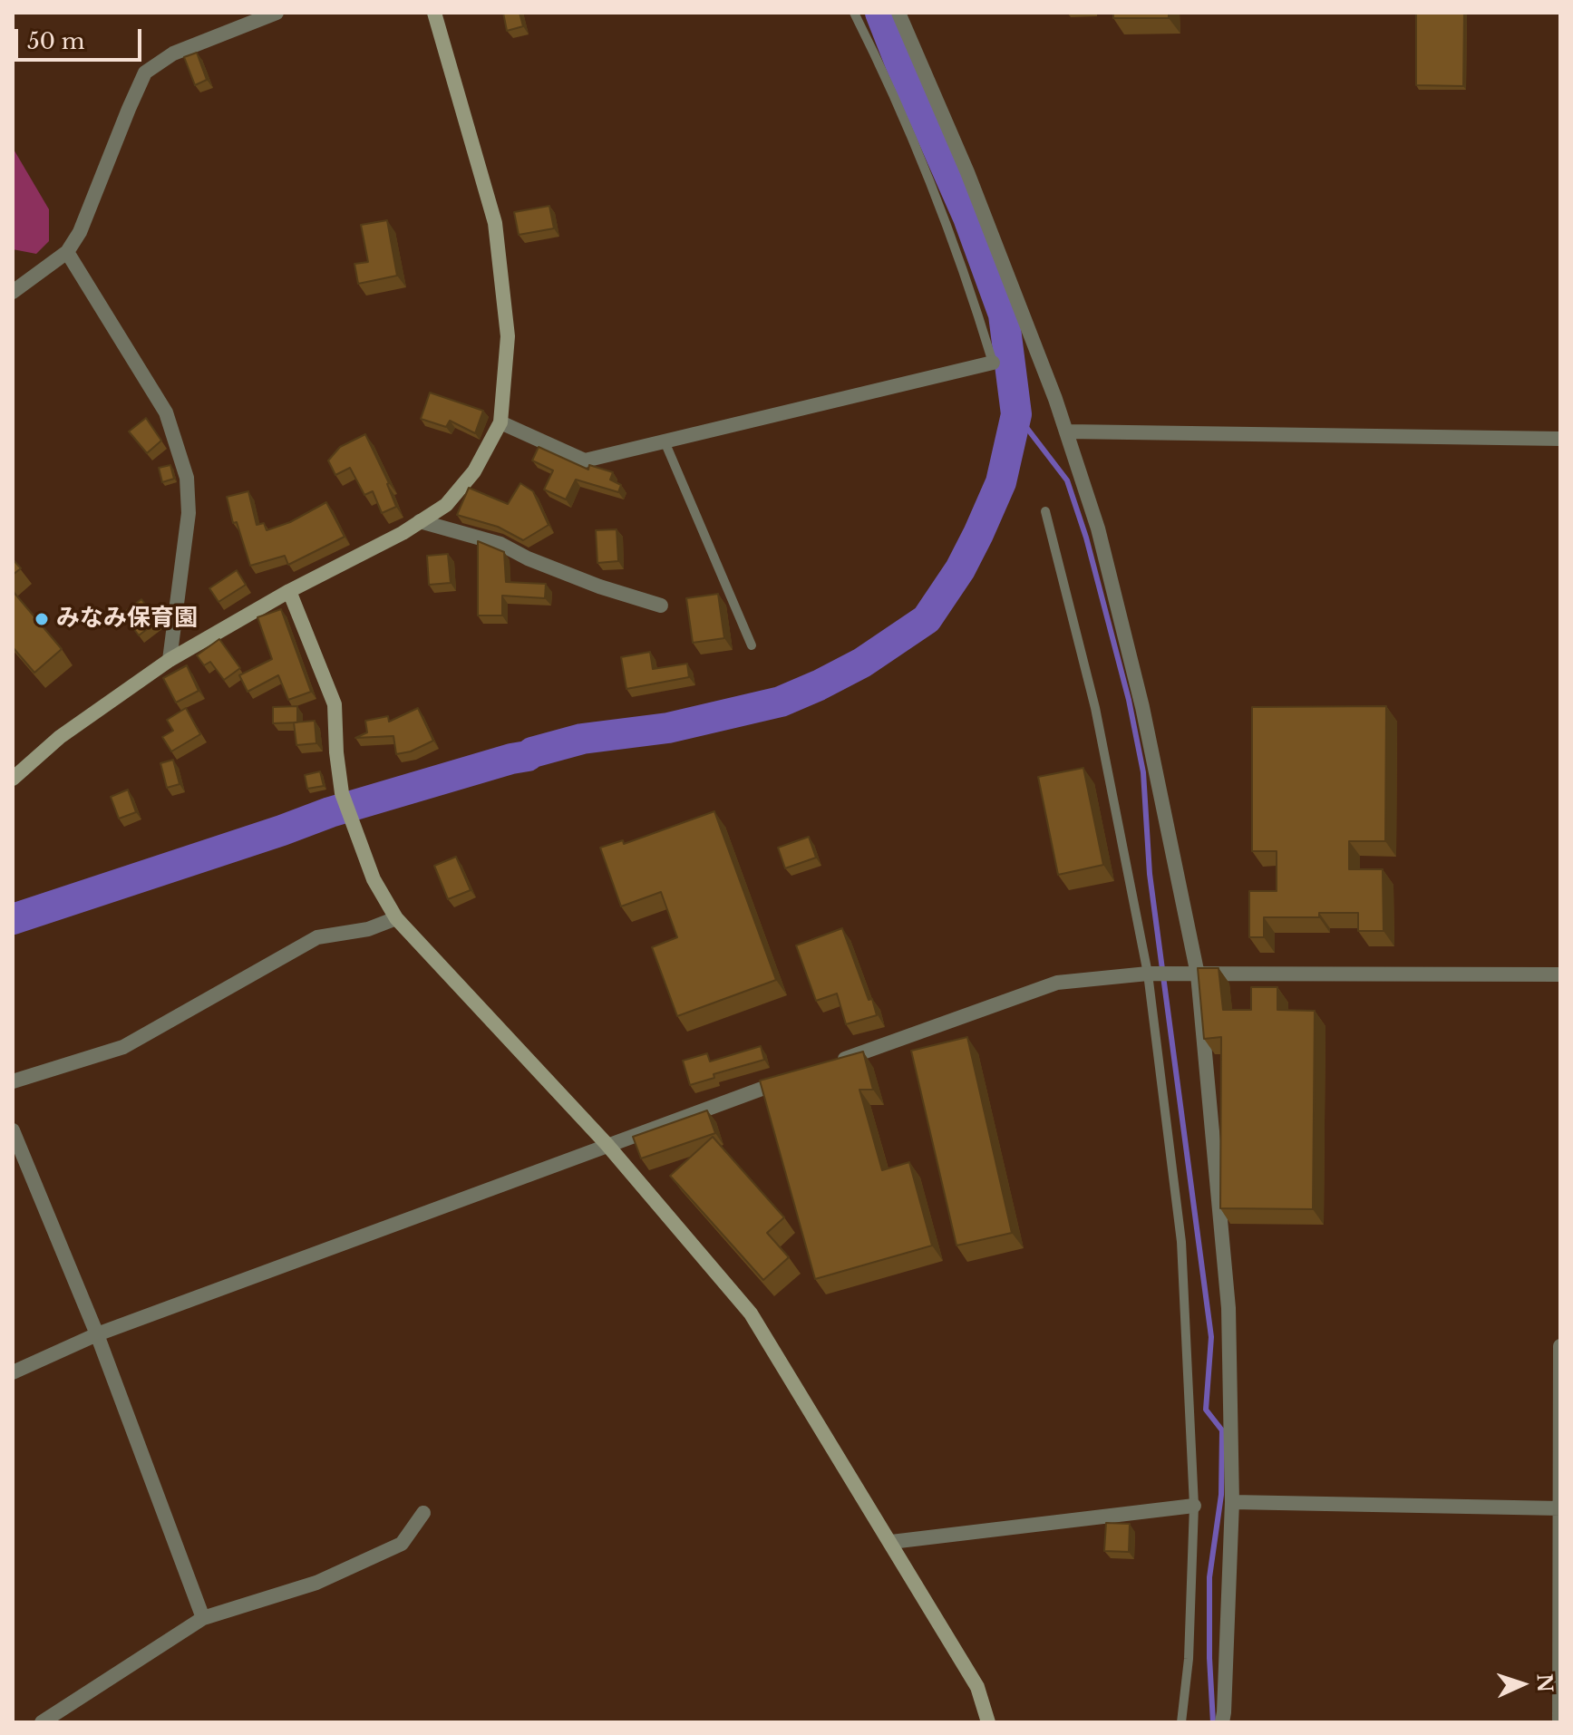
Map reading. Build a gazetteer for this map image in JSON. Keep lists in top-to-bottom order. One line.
{"places":["みなみ保育園"],"scale_bar":"50 m","north":"right"}
